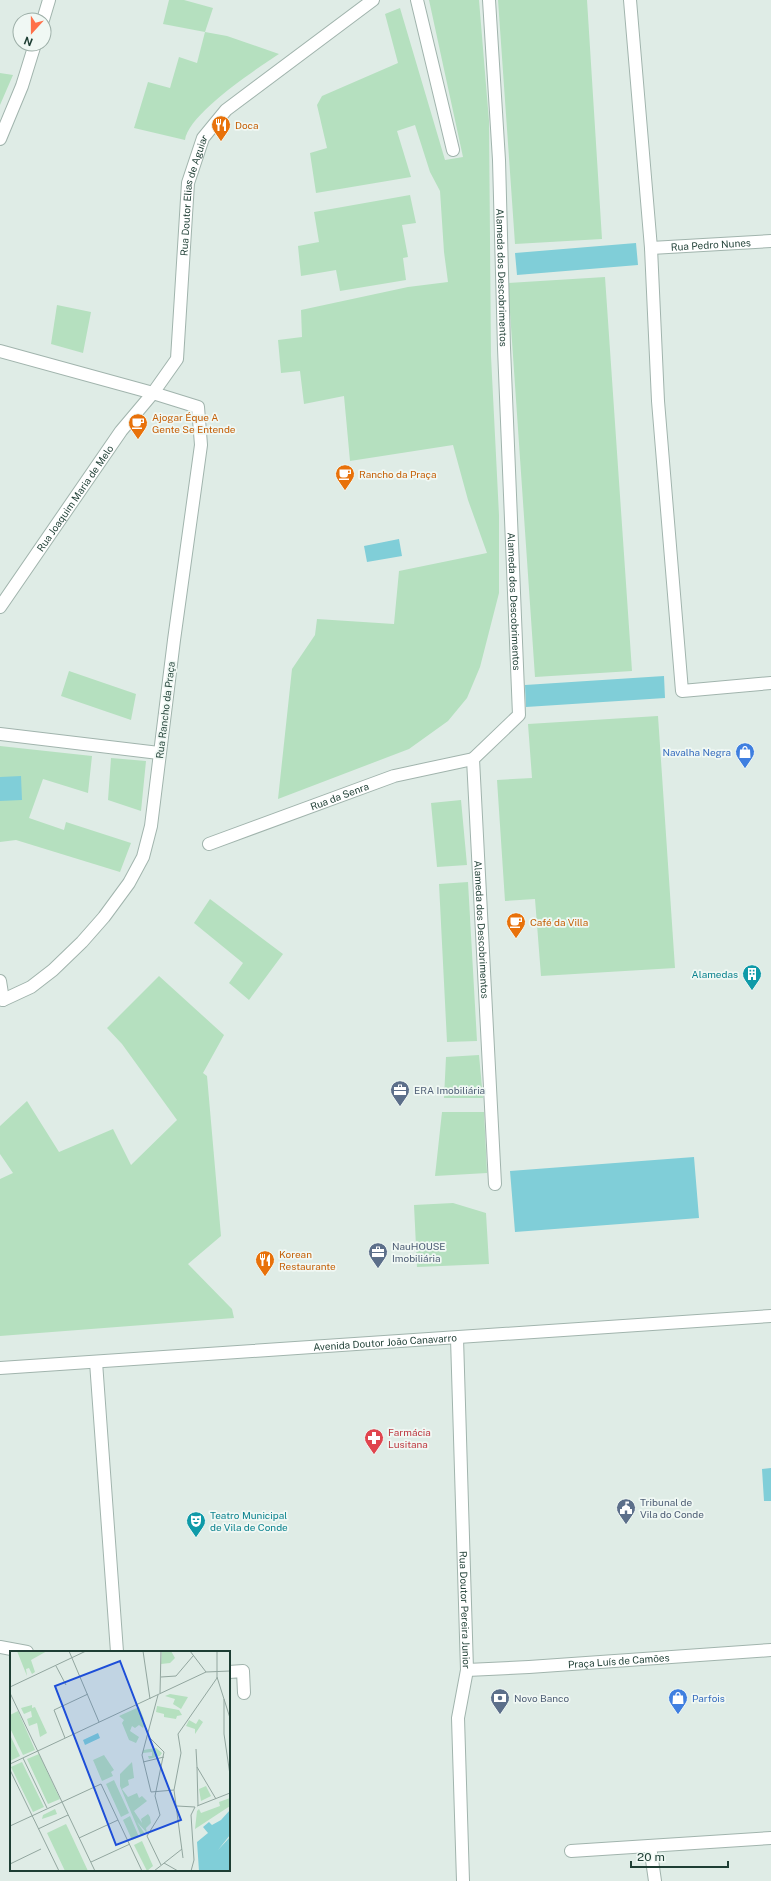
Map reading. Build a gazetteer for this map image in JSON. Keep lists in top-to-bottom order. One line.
{"streets":{"street":["Rua Doutor Elias de Aguiar","Rua Pedro Nunes","Alameda dos Descobrimentos","Rua Joaquim Maria de Melo","Rua Rancho da Praça","Rua da Senra","Avenida Doutor João Canavarro","Rua Doutor Pereira Junior","Praça Luís de Camões"]},"crossings":[["Rua Doutor Elias de Aguiar","Rua Joaquim Maria de Melo"],["Rua Doutor Elias de Aguiar","Rua Rancho da Praça"],["Alameda dos Descobrimentos","Rua da Senra"],["Rua Joaquim Maria de Melo","Rua Rancho da Praça"],["Avenida Doutor João Canavarro","Rua Doutor Pereira Junior"],["Rua Doutor Pereira Junior","Praça Luís de Camões"]],"places":{"restaurant":["Doca","Korean Restaurante"],"cafe":["Ajogar Éque A Gente Se Entende","Rancho da Praça","Café da Villa"],"shop":["Navalha Negra","Parfois"],"building":["Alamedas"],"office":["ERA Imobiliária","NauHOUSE Imobiliária"],"pharmacy":["Farmácia Lusitana"],"public building":["Tribunal de Vila do Conde"],"theatre":["Teatro Municipal de Vila de Conde"],"bank":["Novo Banco"]},"scale_bar":"20 m","north":"bottom"}
